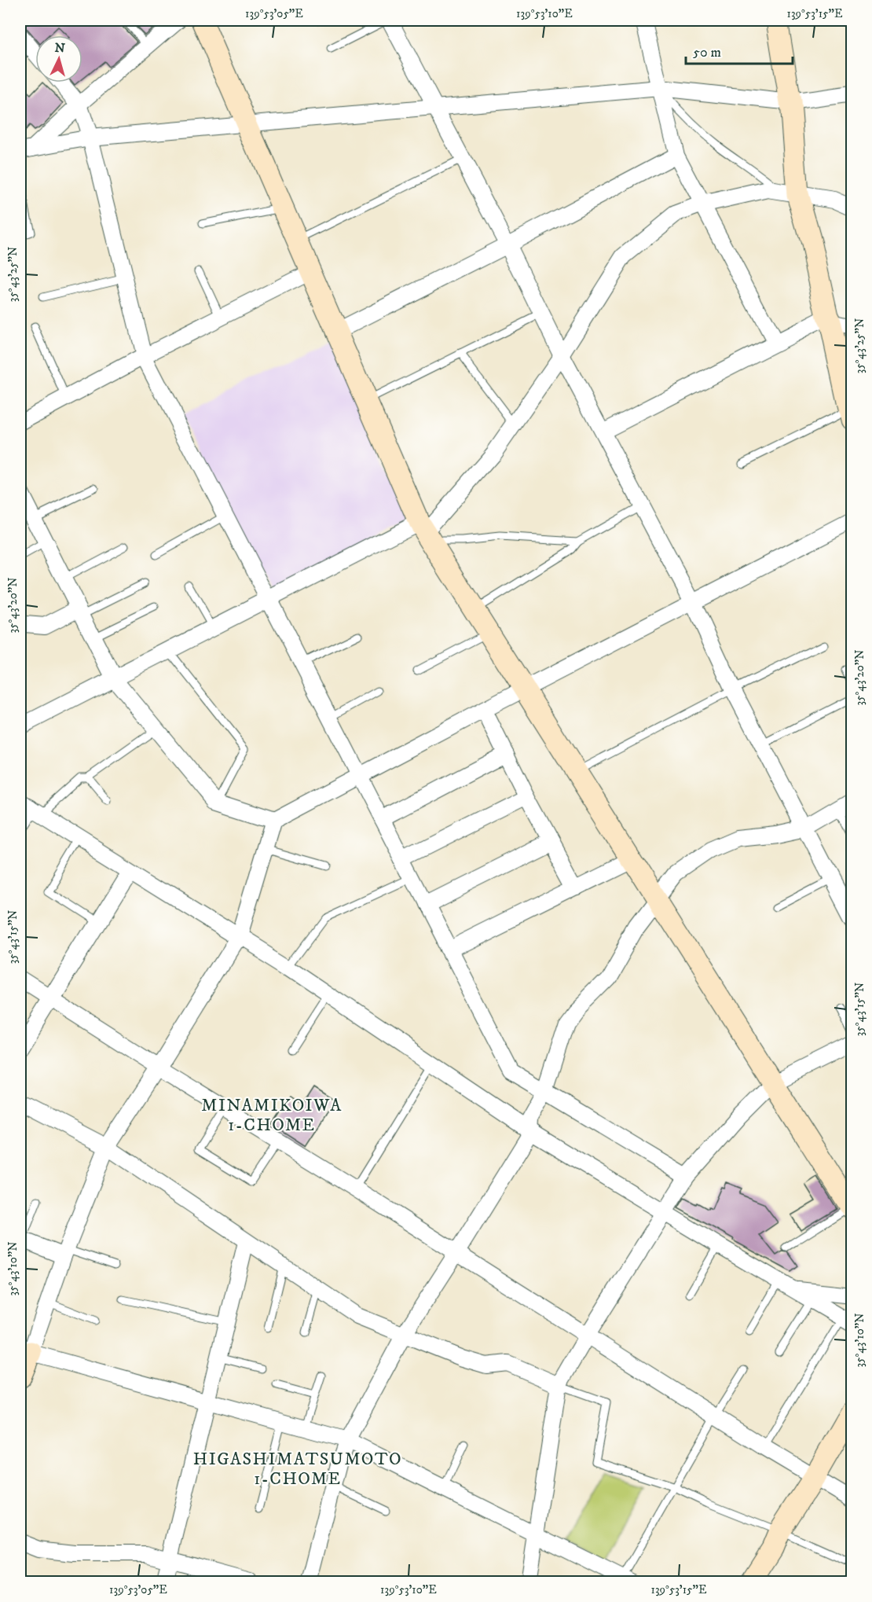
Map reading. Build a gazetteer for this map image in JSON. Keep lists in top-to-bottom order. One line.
{"districts":["MINAMIKOIWA 1-CHOME","HIGASHIMATSUMOTO 1-CHOME"],"scale_bar":"50 m","north":"top","coordinates":["139°53'05\"E","139°53'10\"E","139°53'15\"E","35°43'25\"N","35°43'20\"N","35°43'15\"N","35°43'10\"N"]}
